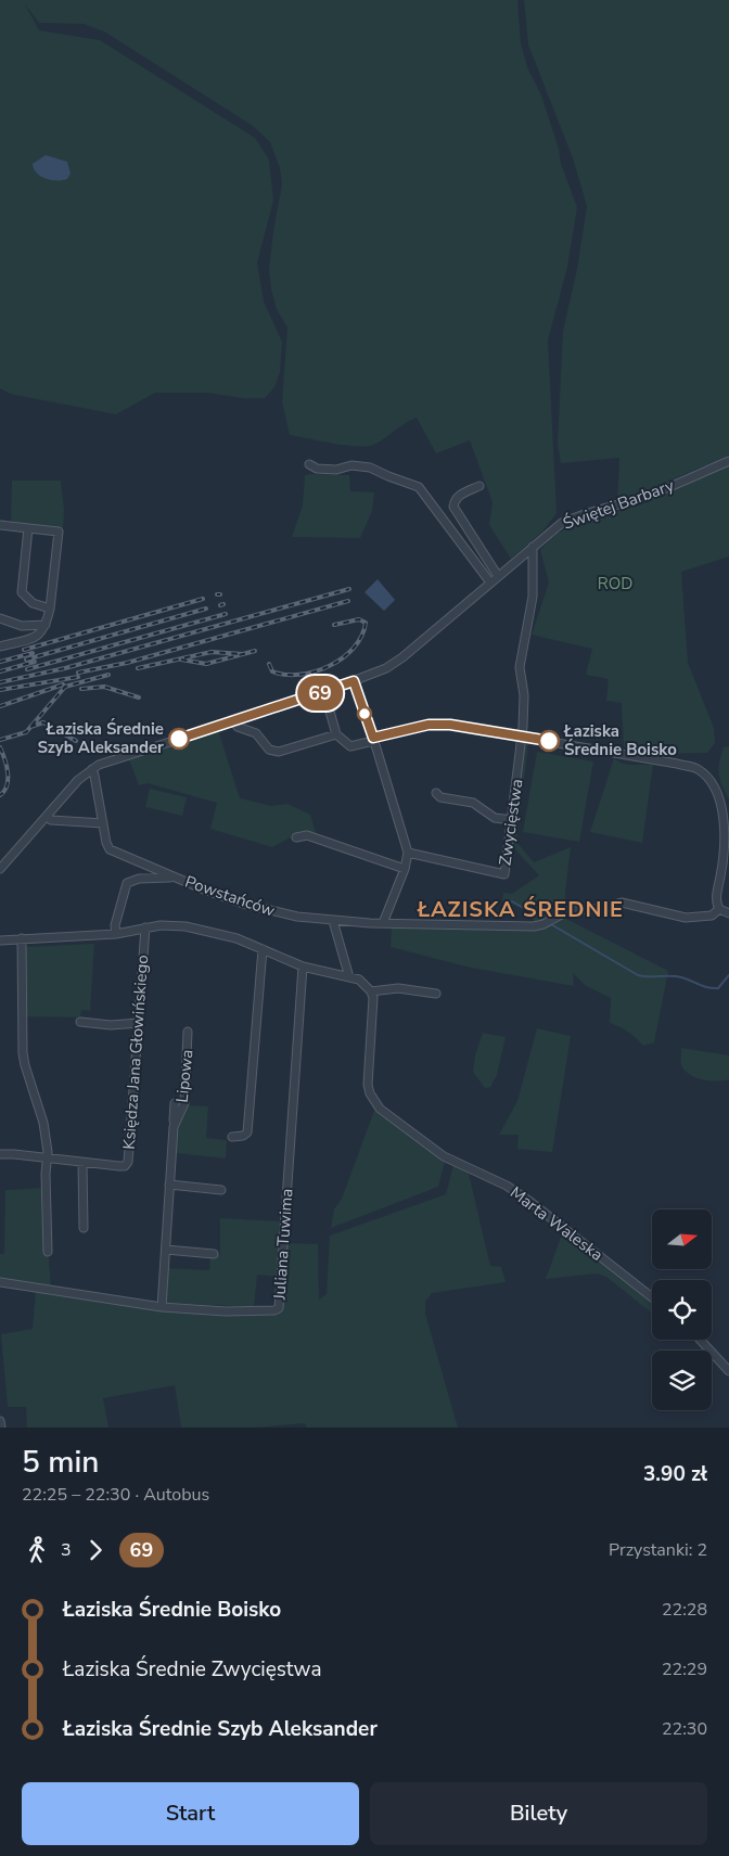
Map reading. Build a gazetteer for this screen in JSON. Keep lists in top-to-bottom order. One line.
{"streets":{"street":["Świętej Barbary","Zwycięstwa","Powstańców","Księdza Jana Głowińskiego","Lipowa","Marta Waleska","Juliana Tuwima"]},"crossings":[["Świętej Barbary","Zwycięstwa"],["Świętej Barbary","Powstańców"],["Lipowa","Juliana Tuwima"]],"districts":["ŁAZISKA ŚREDNIE"],"parks":["ROD"],"places":["Łaziska Średnie Szyb Aleksander","Łaziska Średnie Boisko"],"lines":["bus line 69"],"north":"right","page":{"on_map":"69","heading":["5 min","22:25 – 22:30 · Autobus","3.90 zł"],"legs":["3","69","Przystanki: 2"],"list":[{"name":"Łaziska Średnie Boisko","value":"22:28"},{"name":"Łaziska Średnie Zwycięstwa","value":"22:29"},{"name":"Łaziska Średnie Szyb Aleksander","value":"22:30"}],"buttons":["Start","Bilety"]}}
